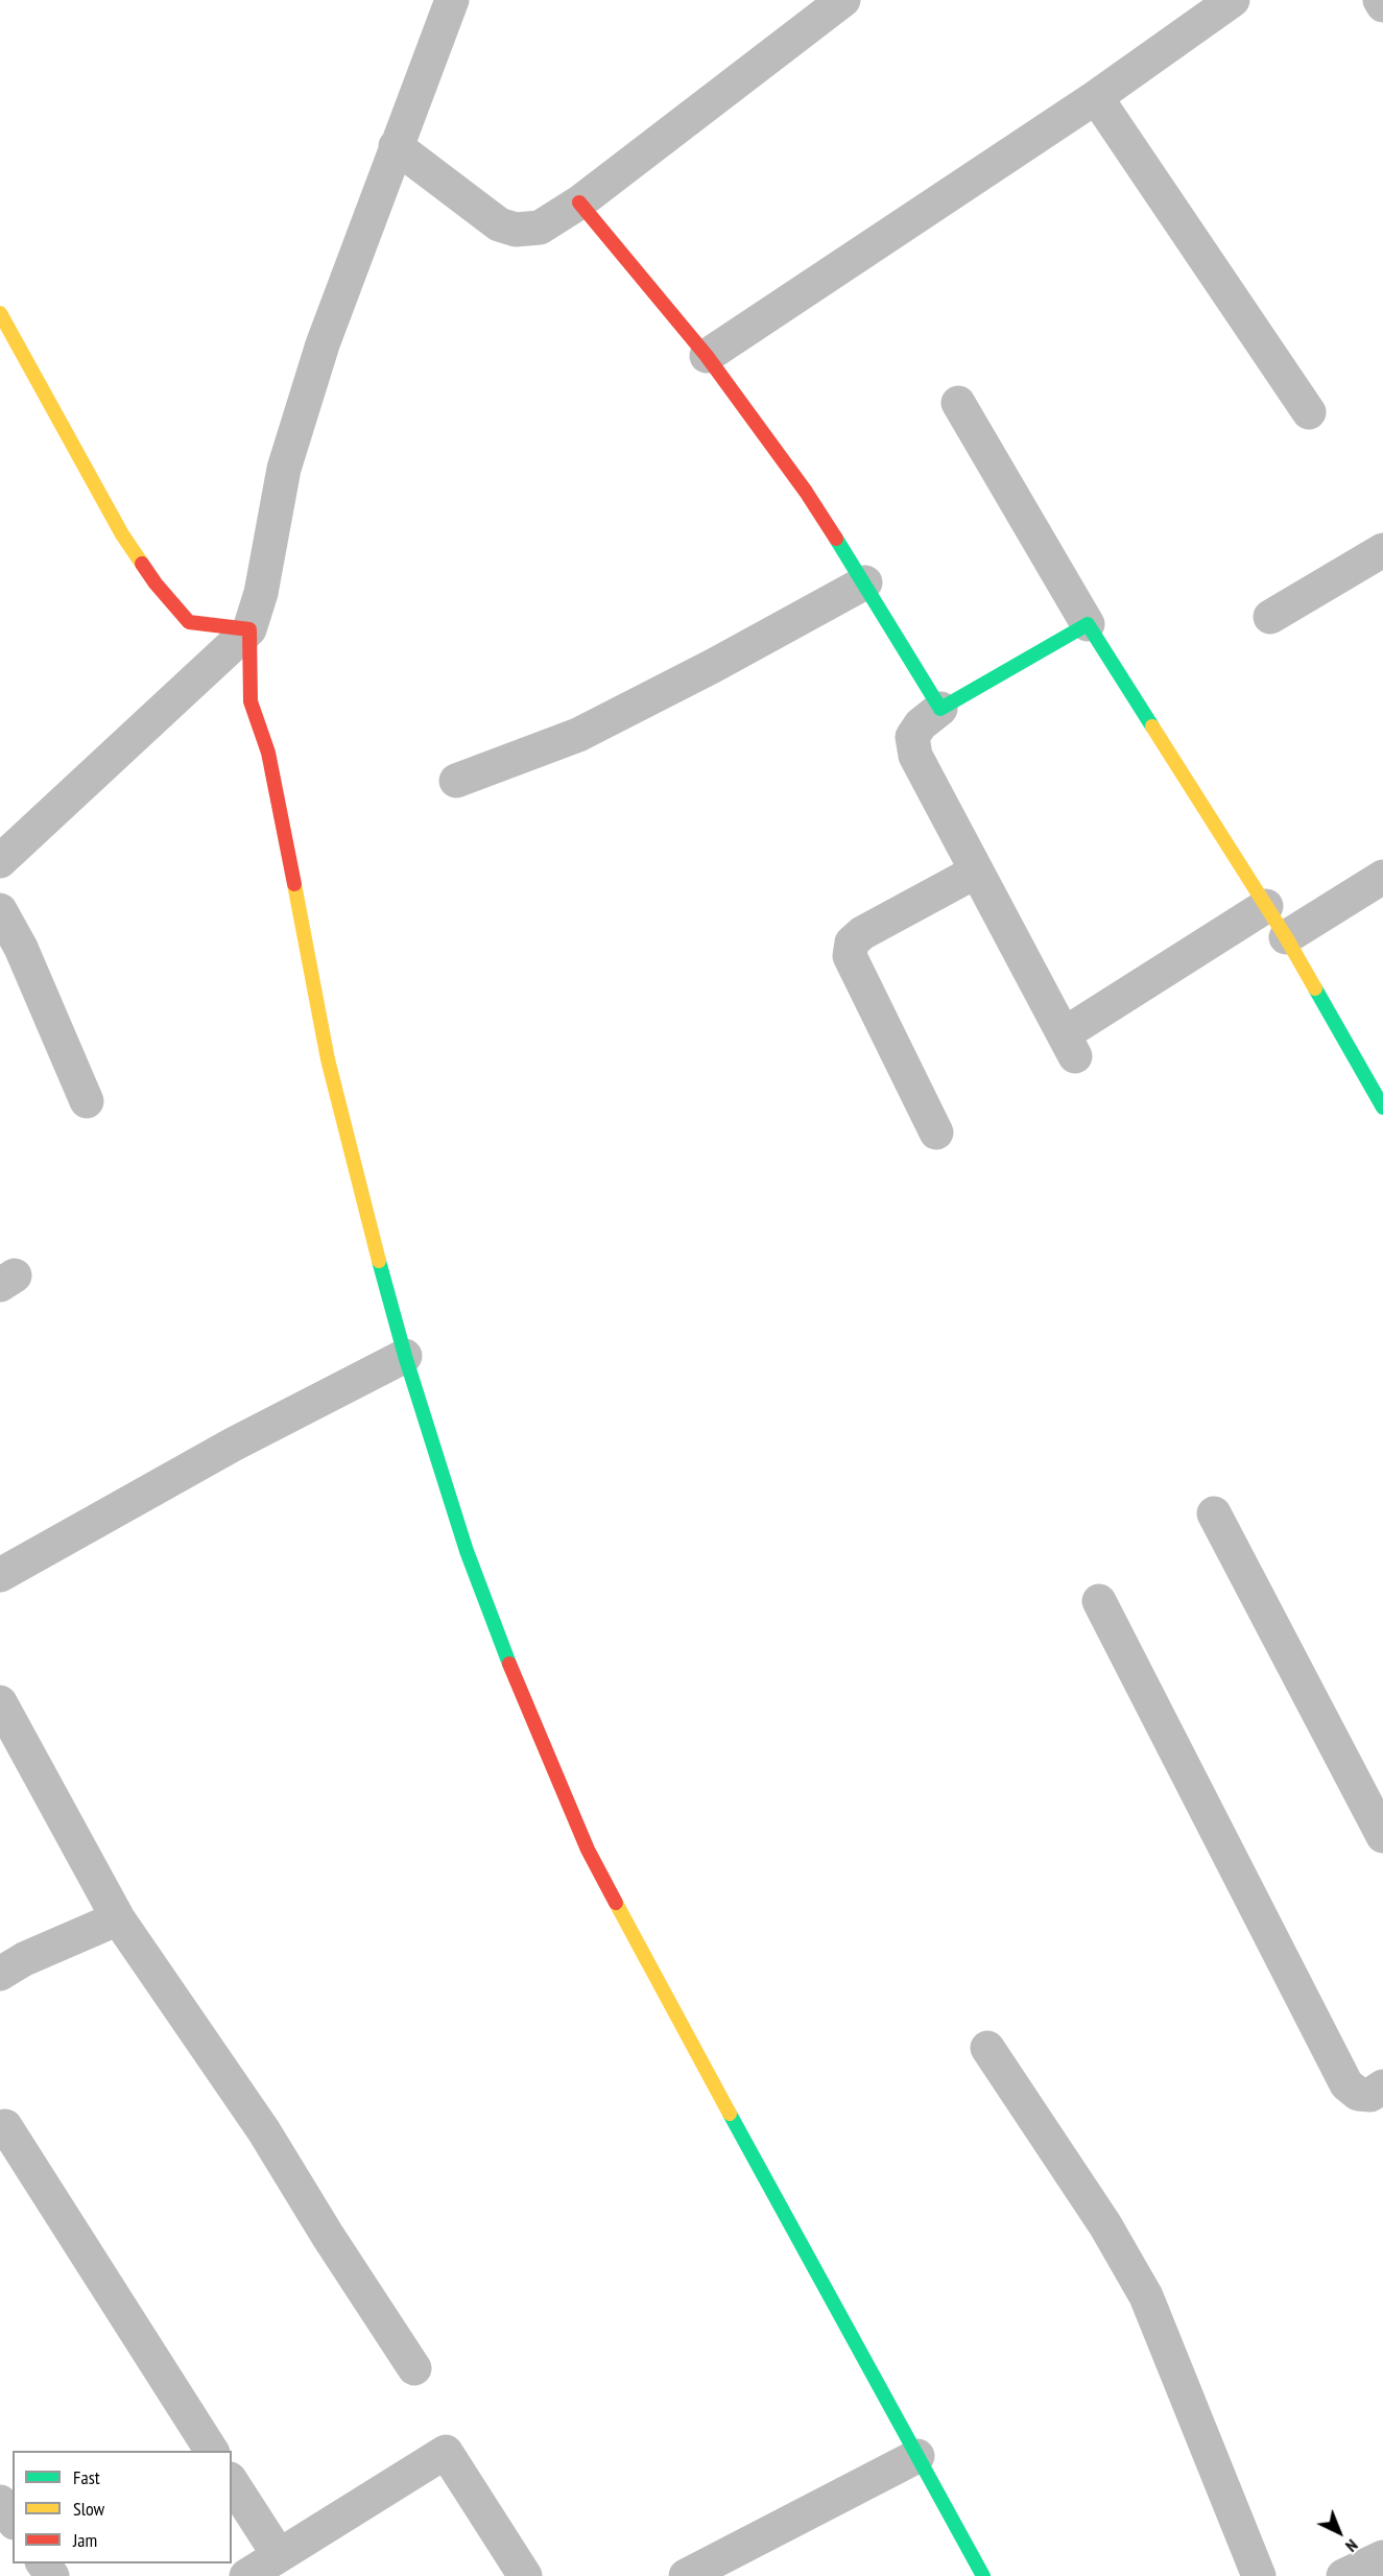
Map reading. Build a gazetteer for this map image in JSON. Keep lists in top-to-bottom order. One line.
{"legend":["Fast","Slow","Jam"],"north":"bottom right"}
